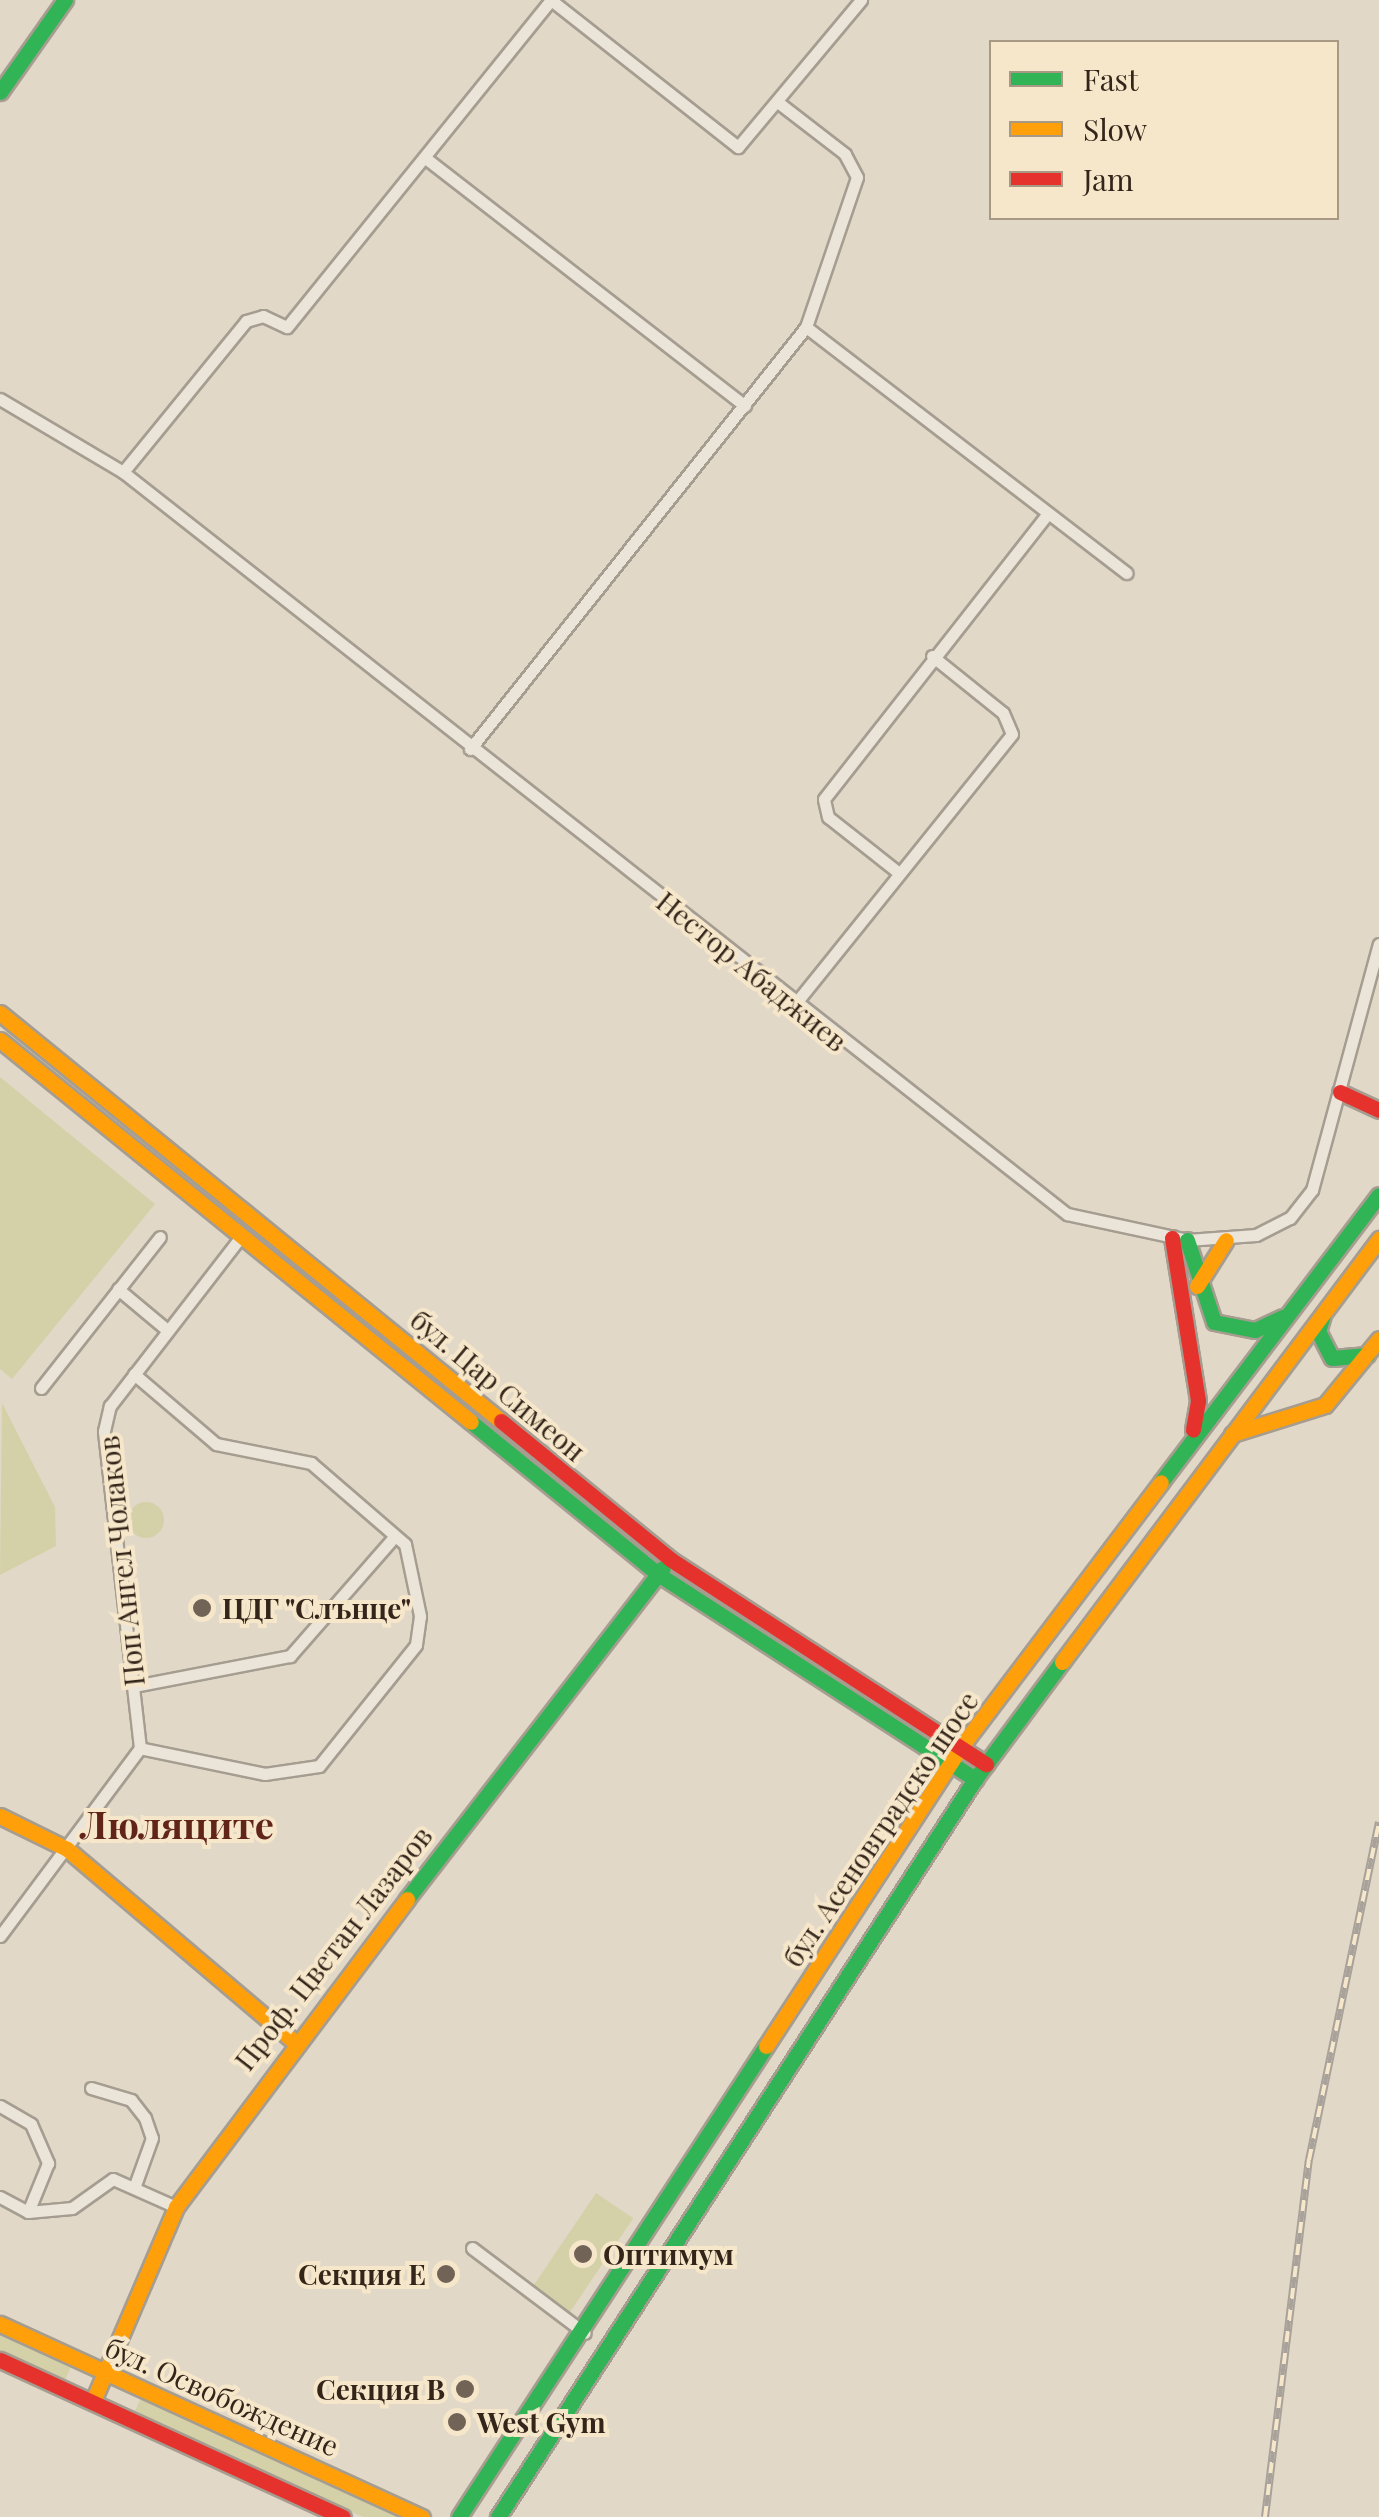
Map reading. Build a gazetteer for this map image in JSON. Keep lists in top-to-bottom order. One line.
{"streets":{"main road":["бул. Цар Симеон","бул. Асеновградско шосе","Проф. Цветан Лазаров","бул. Освобождение"],"street":["Нестор Абаджиев","Поп Ангел Чолаков"]},"crossings":[["бул. Цар Симеон","Поп Ангел Чолаков"],["бул. Цар Симеон","бул. Асеновградско шосе"],["бул. Цар Симеон","Проф. Цветан Лазаров"],["Проф. Цветан Лазаров","бул. Освобождение"]],"districts":["Люляците"],"places":["ЦДГ \"Слънце\"","Оптимум","Секция E","Секция B","West Gym"],"legend":["Fast","Slow","Jam"]}
